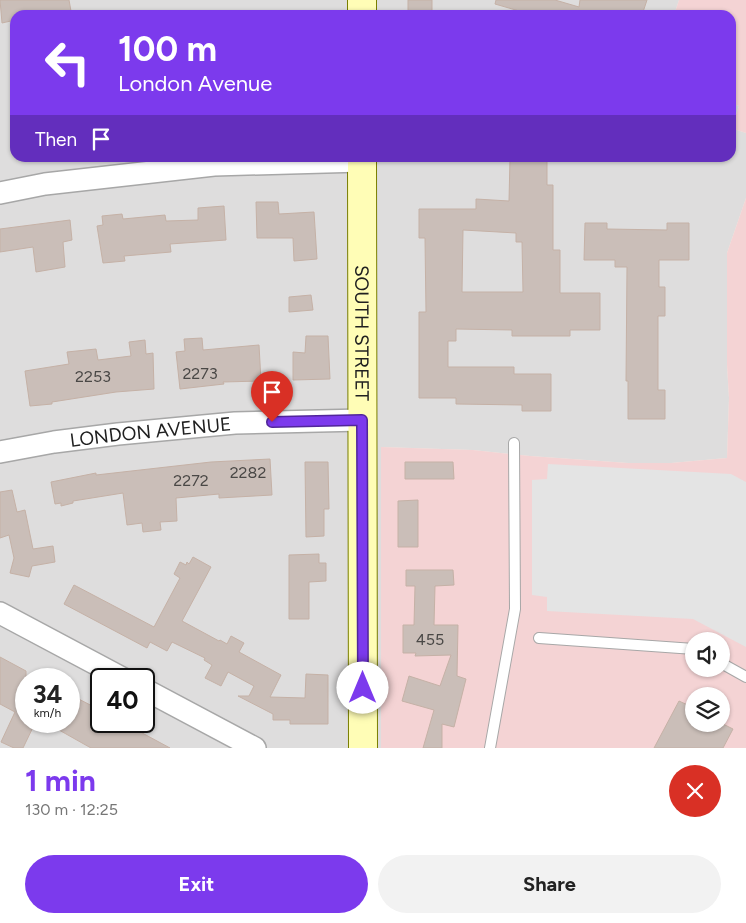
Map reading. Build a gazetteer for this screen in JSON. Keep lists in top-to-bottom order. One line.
{"streets":{"street":["SOUTH STREET","LONDON AVENUE"]},"crossings":[["SOUTH STREET","LONDON AVENUE"]],"house_numbers":["2273","2253","2282","2272","455"],"page":{"turn":["100 m","London Avenue"],"then":"Then","speed":"34 km/h","limit":"40","heading":["1 min","130 m · 12:25"],"buttons":["Exit","Share"]}}
